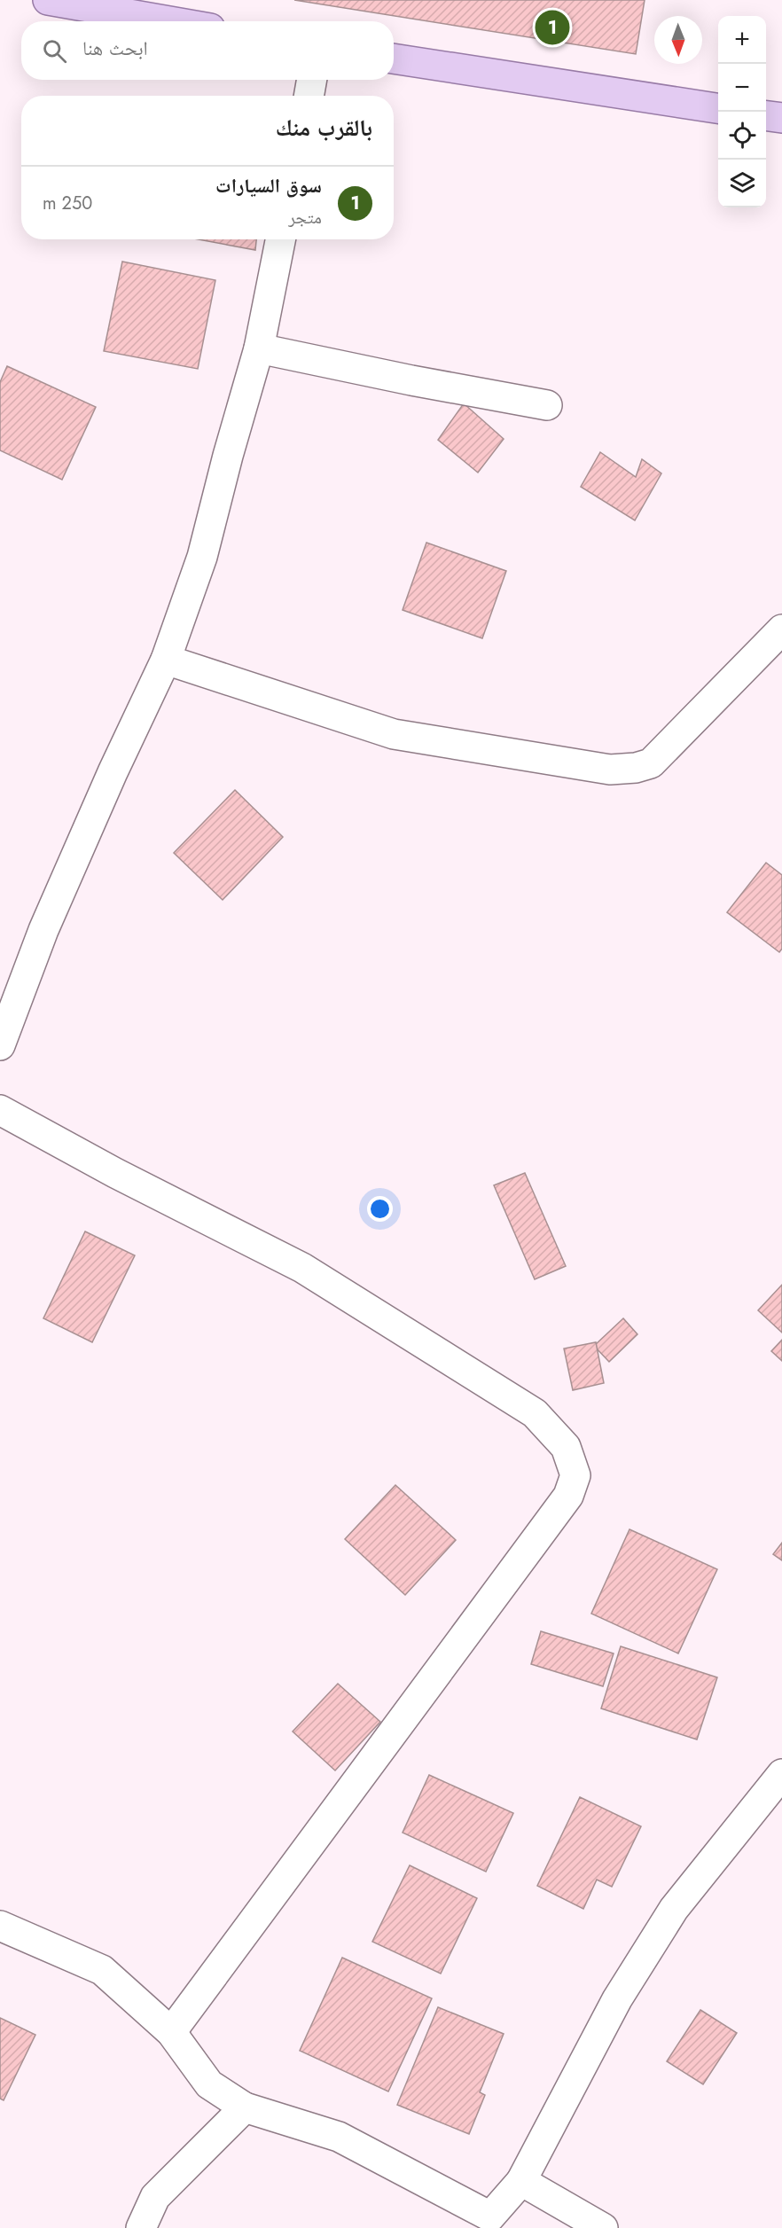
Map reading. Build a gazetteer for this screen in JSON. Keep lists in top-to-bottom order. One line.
{"north":"bottom","page":{"pins":"1","map_buttons":["+","−"],"search":"ابحث هنا","heading":"بالقرب منك","list":[{"mark":"1","name":"سوق السيارات","note":"متجر","value":"250 m"}]}}
